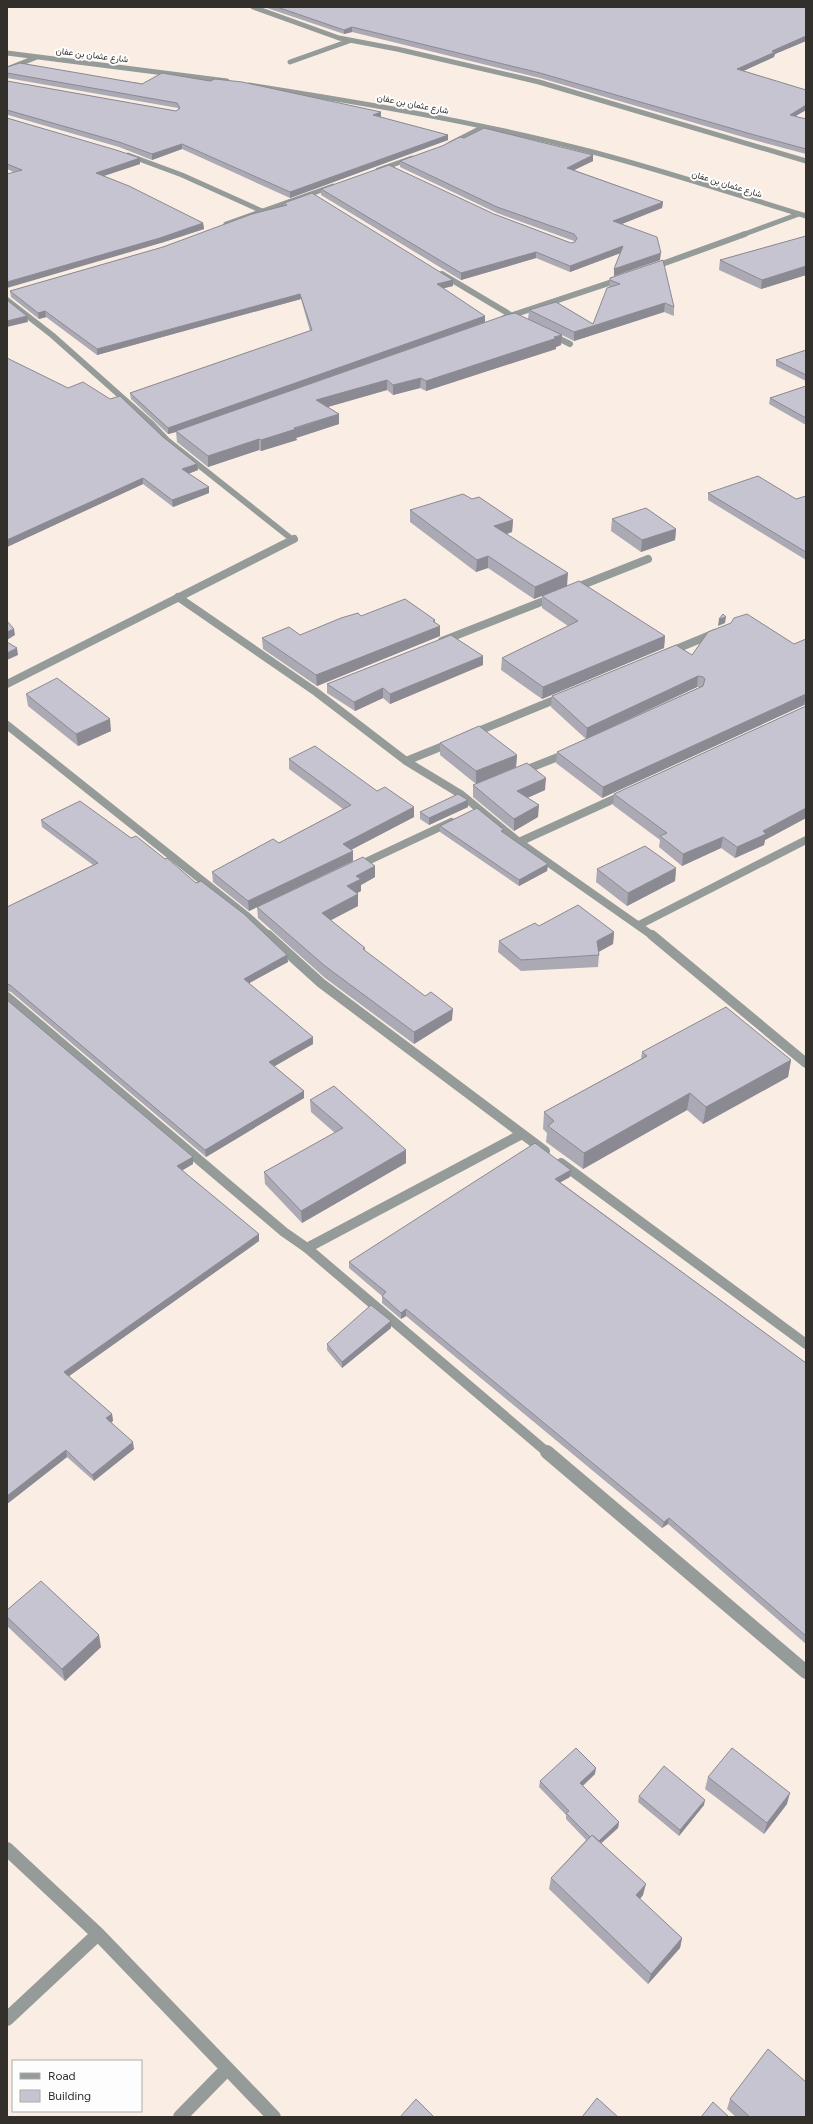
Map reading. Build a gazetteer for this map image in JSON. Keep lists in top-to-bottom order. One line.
{"streets":{"street":["شارع عثمان بن عفان"]},"legend":["Road","Building"]}
